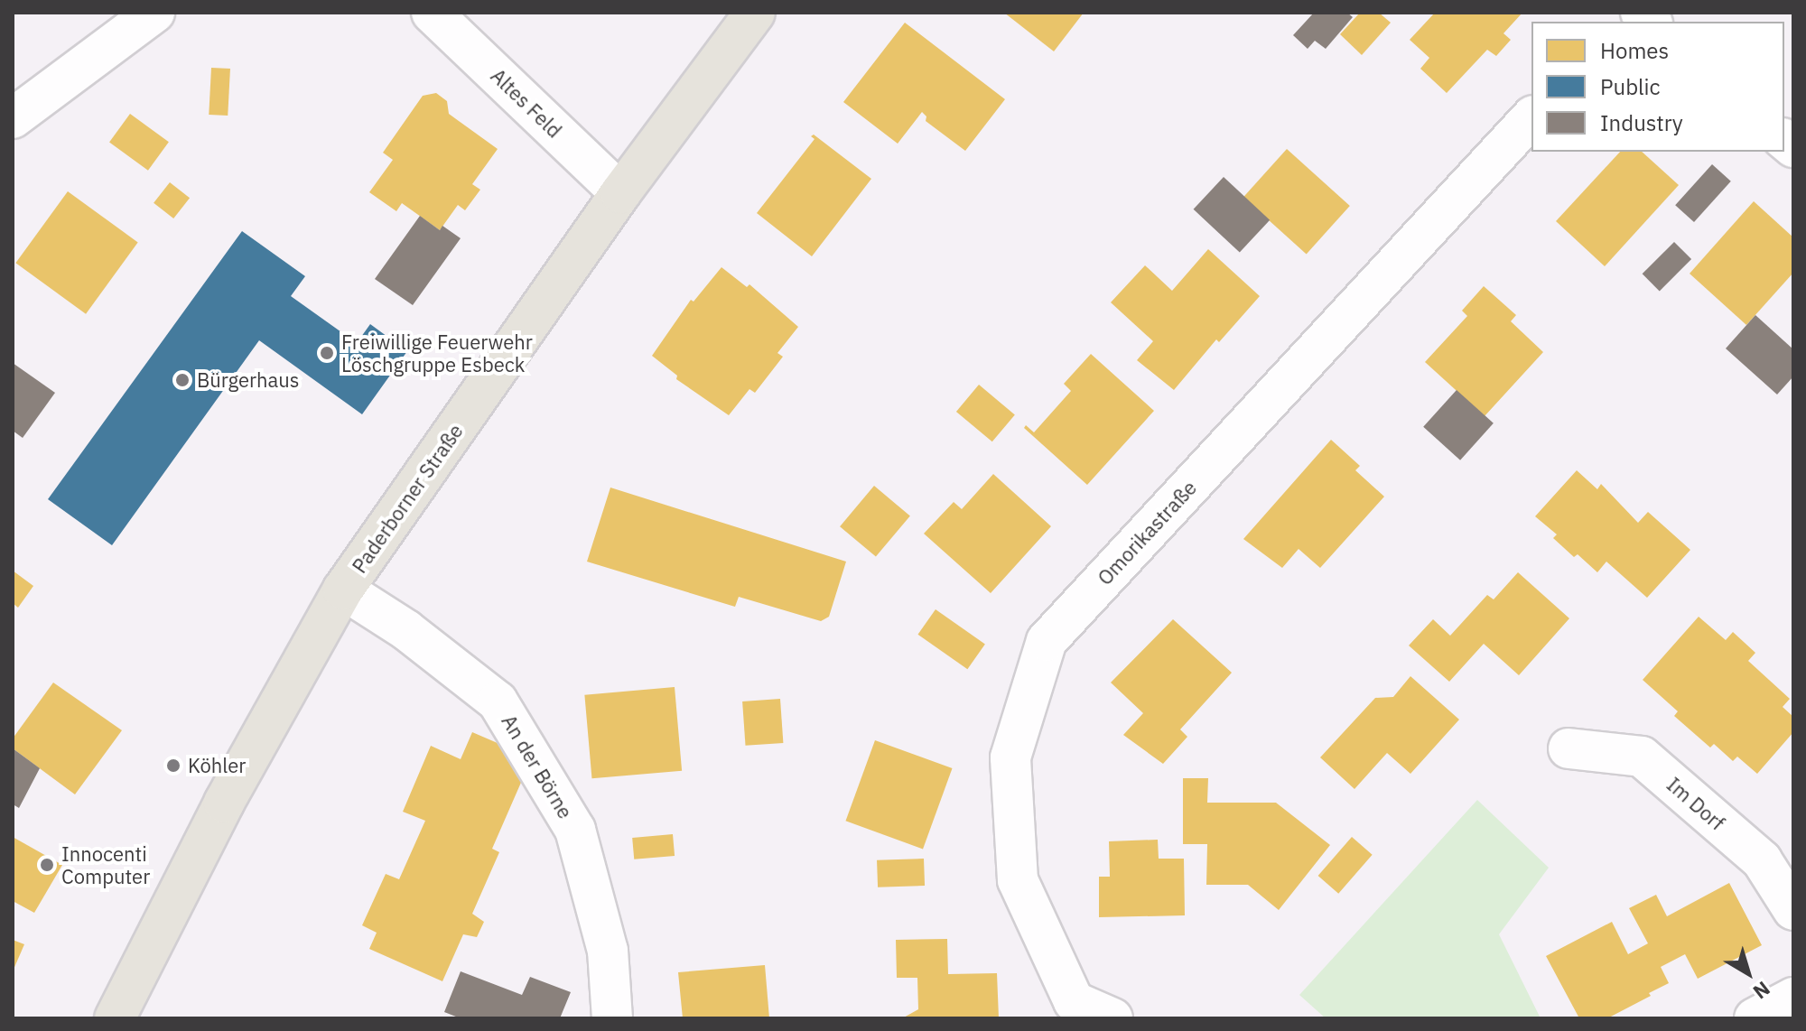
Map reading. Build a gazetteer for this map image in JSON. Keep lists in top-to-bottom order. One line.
{"streets":{"main road":["Paderborner Straße"],"street":["Altes Feld","Omorikastraße","An der Börne","Im Dorf"]},"crossings":[["Altes Feld","Paderborner Straße"],["Paderborner Straße","An der Börne"]],"places":["Freiwillige Feuerwehr Löschgruppe Esbeck","Bürgerhaus","Köhler","Innocenti Computer"],"legend":["Homes","Public","Industry"],"north":"bottom right"}
